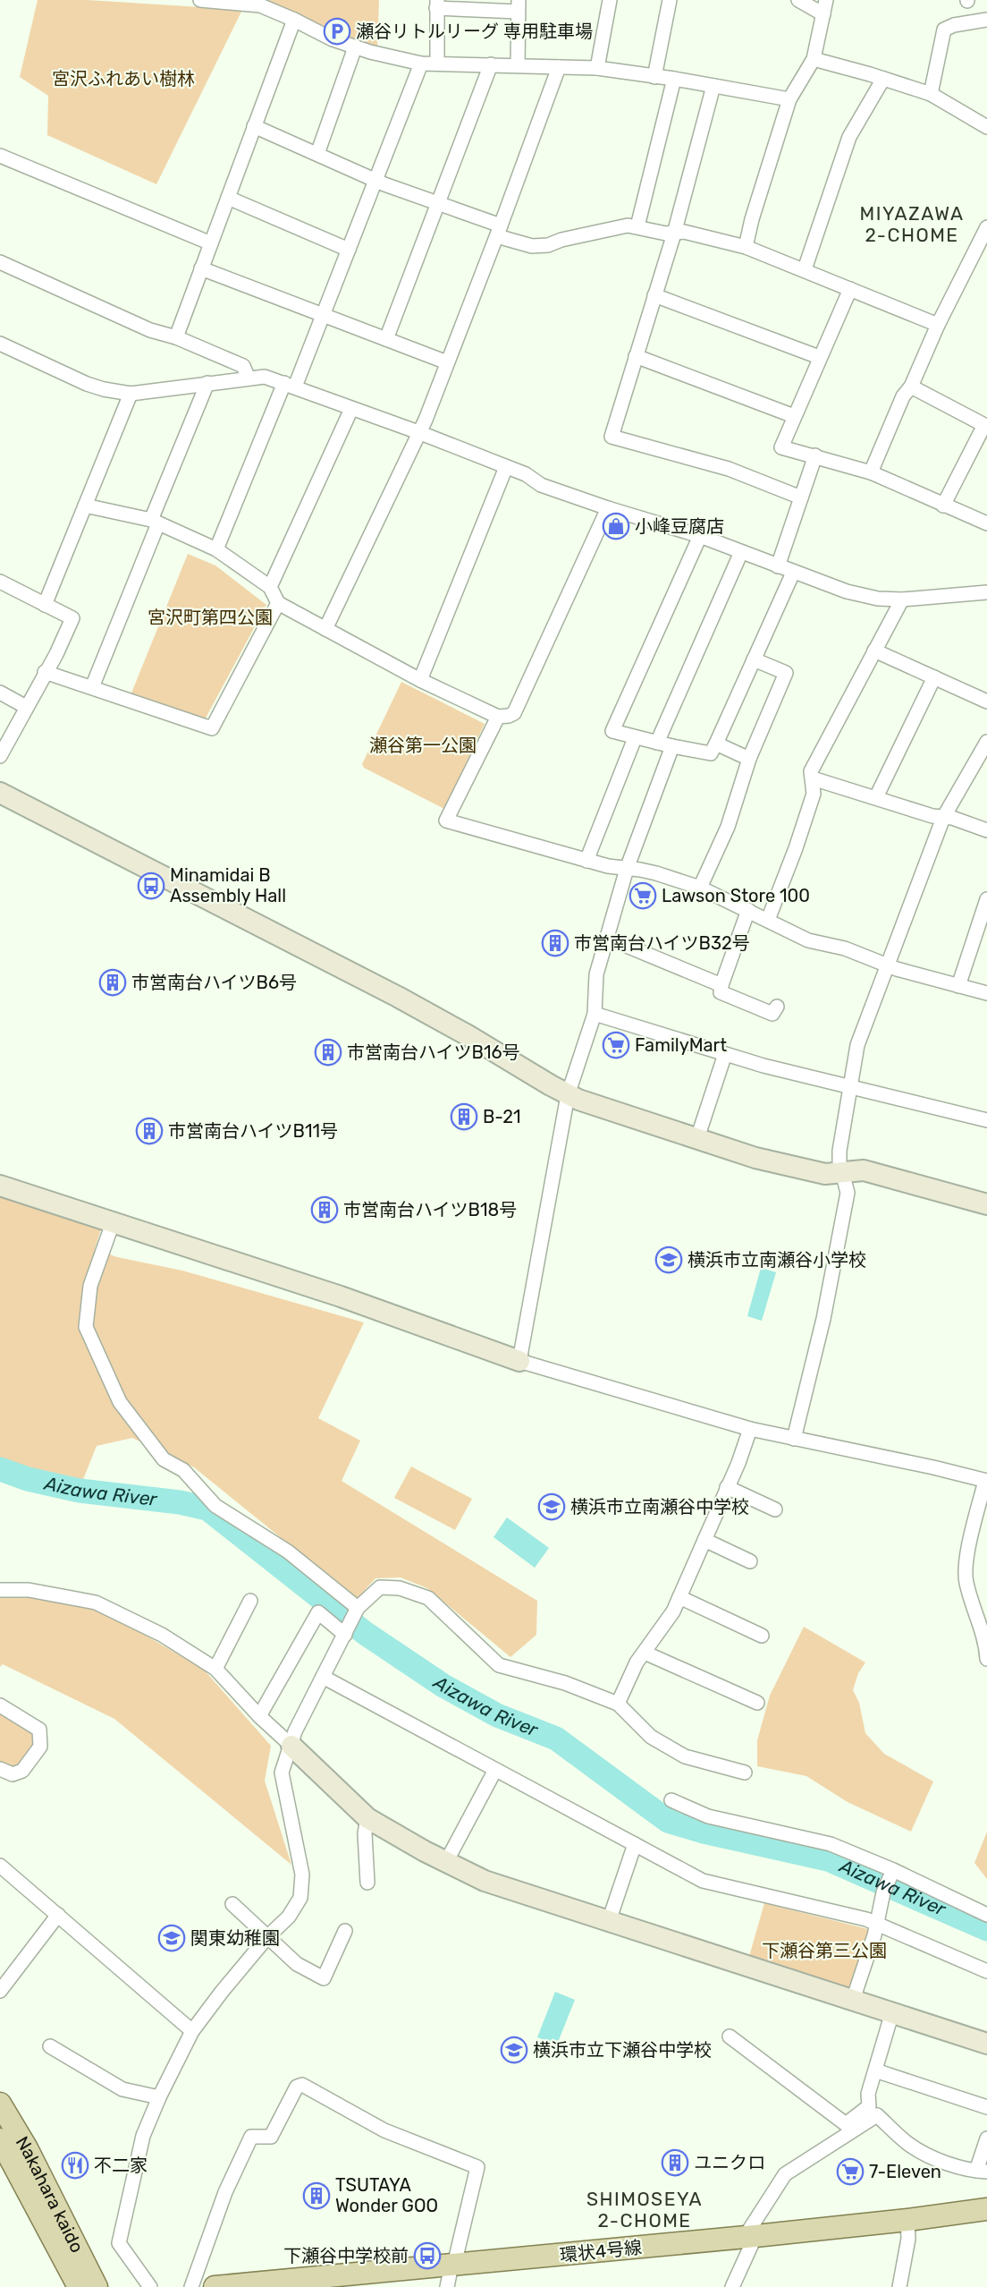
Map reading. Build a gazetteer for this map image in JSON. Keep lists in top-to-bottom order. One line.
{"streets":{"main road":["Nakahara kaido","環状4号線"]},"districts":["MIYAZAWA 2-CHOME","SHIMOSEYA 2-CHOME"],"water":["Aizawa River"],"parks":["宮沢ふれあい樹林","宮沢町第四公園","瀬谷第一公園","下瀬谷第三公園"],"places":{"parking":["瀬谷リトルリーグ 専用駐車場"],"shop":["小峰豆腐店"],"bus stop":["Minamidai B Assembly Hall","下瀬谷中学校前"],"supermarket":["Lawson Store 100","FamilyMart","7-Eleven"],"building":["市営南台ハイツB32号","市営南台ハイツB6号","市営南台ハイツB16号","B-21","市営南台ハイツB11号","市営南台ハイツB18号","ユニクロ","TSUTAYA Wonder GOO"],"school or university":["横浜市立南瀬谷小学校","横浜市立南瀬谷中学校","関東幼稚園","横浜市立下瀬谷中学校"],"restaurant":["不二家"]}}
